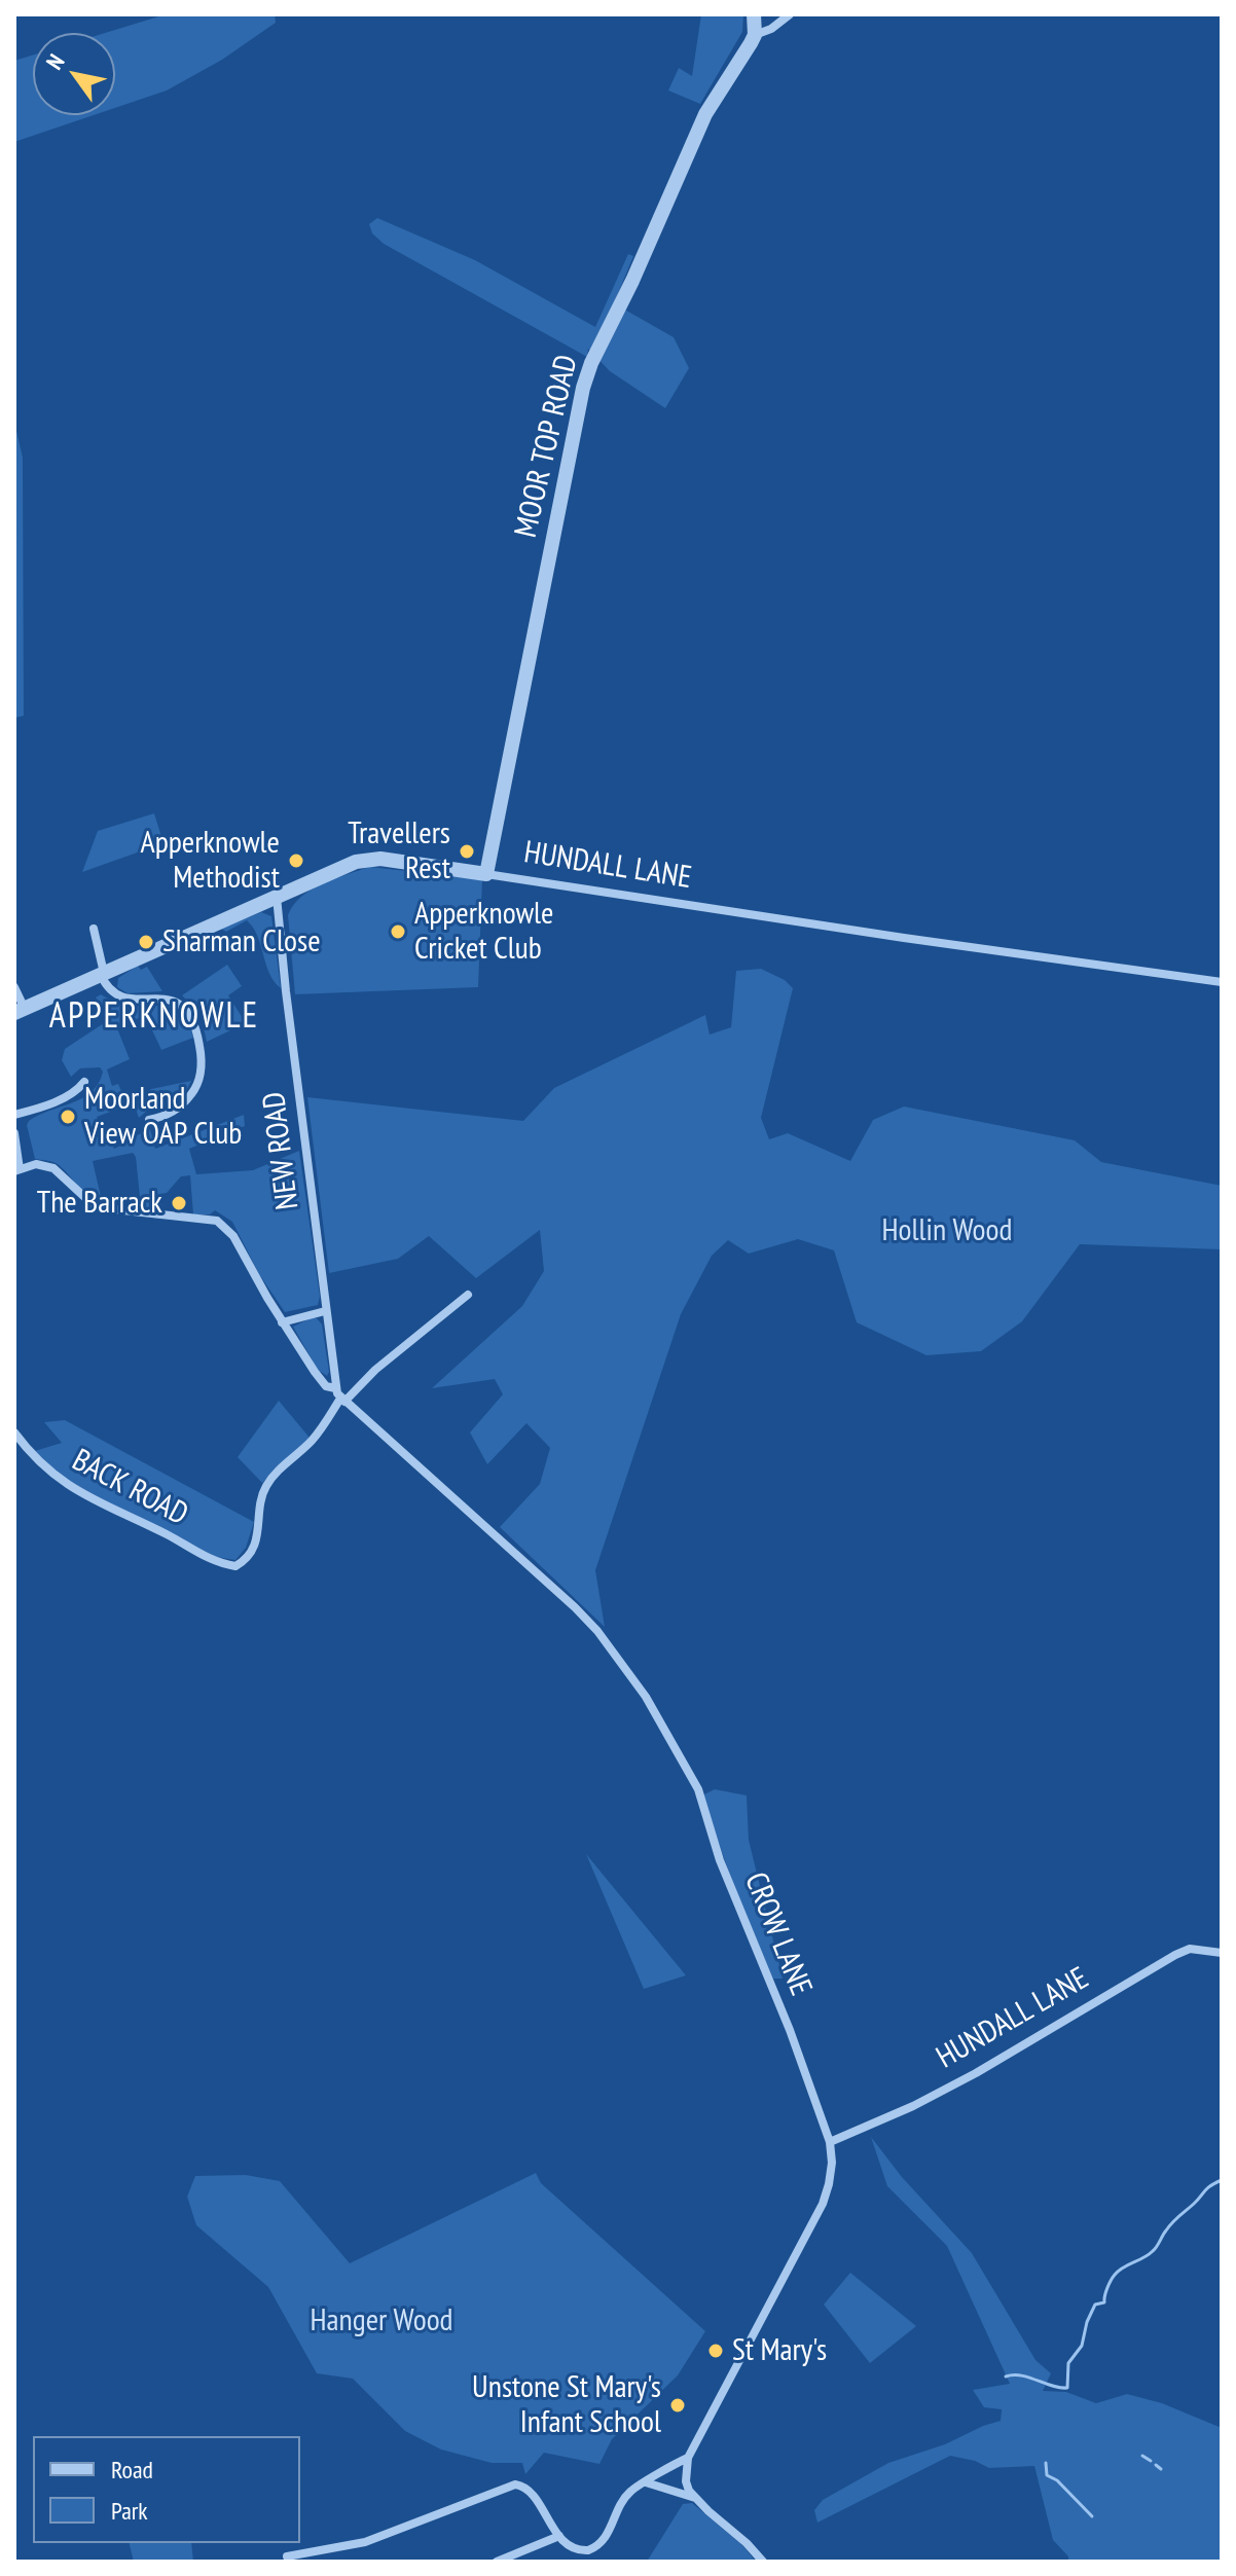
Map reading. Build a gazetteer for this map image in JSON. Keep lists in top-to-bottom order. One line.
{"streets":{"street":["MOOR TOP ROAD","HUNDALL LANE","NEW ROAD","BACK ROAD","CROW LANE"]},"crossings":[["MOOR TOP ROAD","HUNDALL LANE"],["HUNDALL LANE","NEW ROAD"],["HUNDALL LANE","CROW LANE"],["NEW ROAD","BACK ROAD"],["NEW ROAD","CROW LANE"],["BACK ROAD","CROW LANE"]],"districts":["APPERKNOWLE"],"parks":["Hollin Wood","Hanger Wood"],"places":["Travellers Rest","Apperknowle Methodist","Apperknowle Cricket Club","Sharman Close","Moorland View OAP Club","The Barrack","St Mary's","Unstone St Mary's Infant School"],"legend":["Road","Park"],"north":"top left"}
